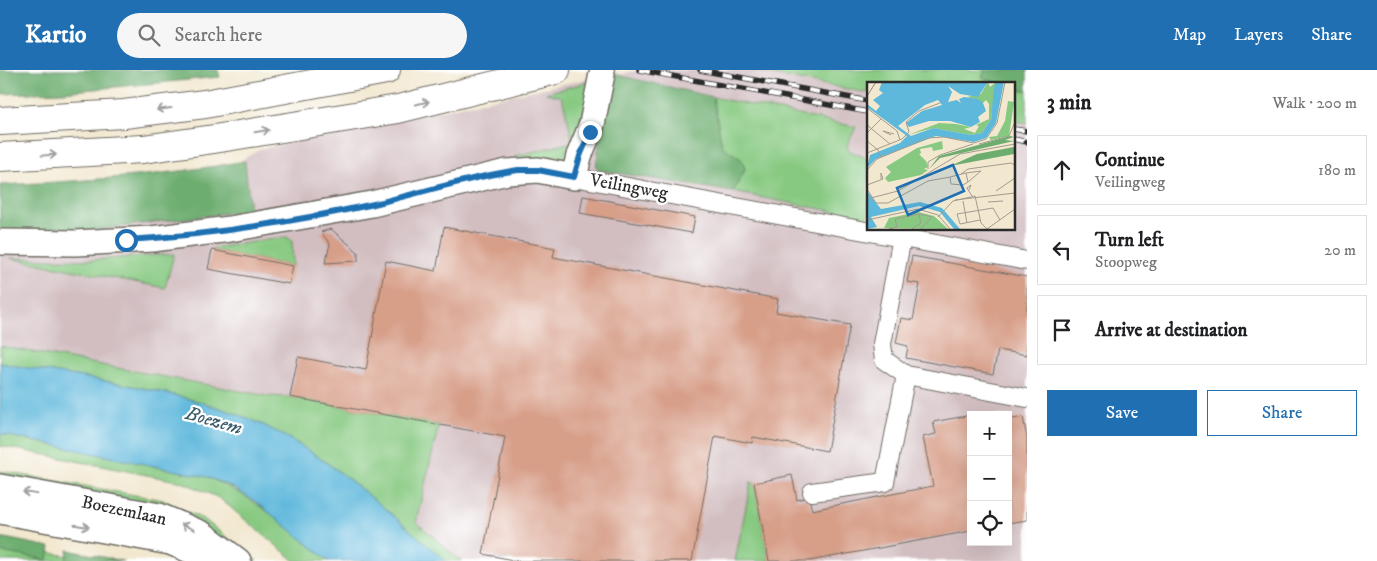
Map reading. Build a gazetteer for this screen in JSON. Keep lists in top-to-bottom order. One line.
{"streets":{"street":["Veilingweg","Boezemlaan"]},"water":["Boezem"],"page":{"header":"Kartio","search":"Search here","nav":["Map","Layers","Share"],"heading":["3 min","Walk · 200 m"],"list":[["Continue","Veilingweg","180 m"],["Turn left","Stoopweg","20 m"],"Arrive at destination"],"buttons":["Save","Share"],"map_buttons":["+","−"]}}
